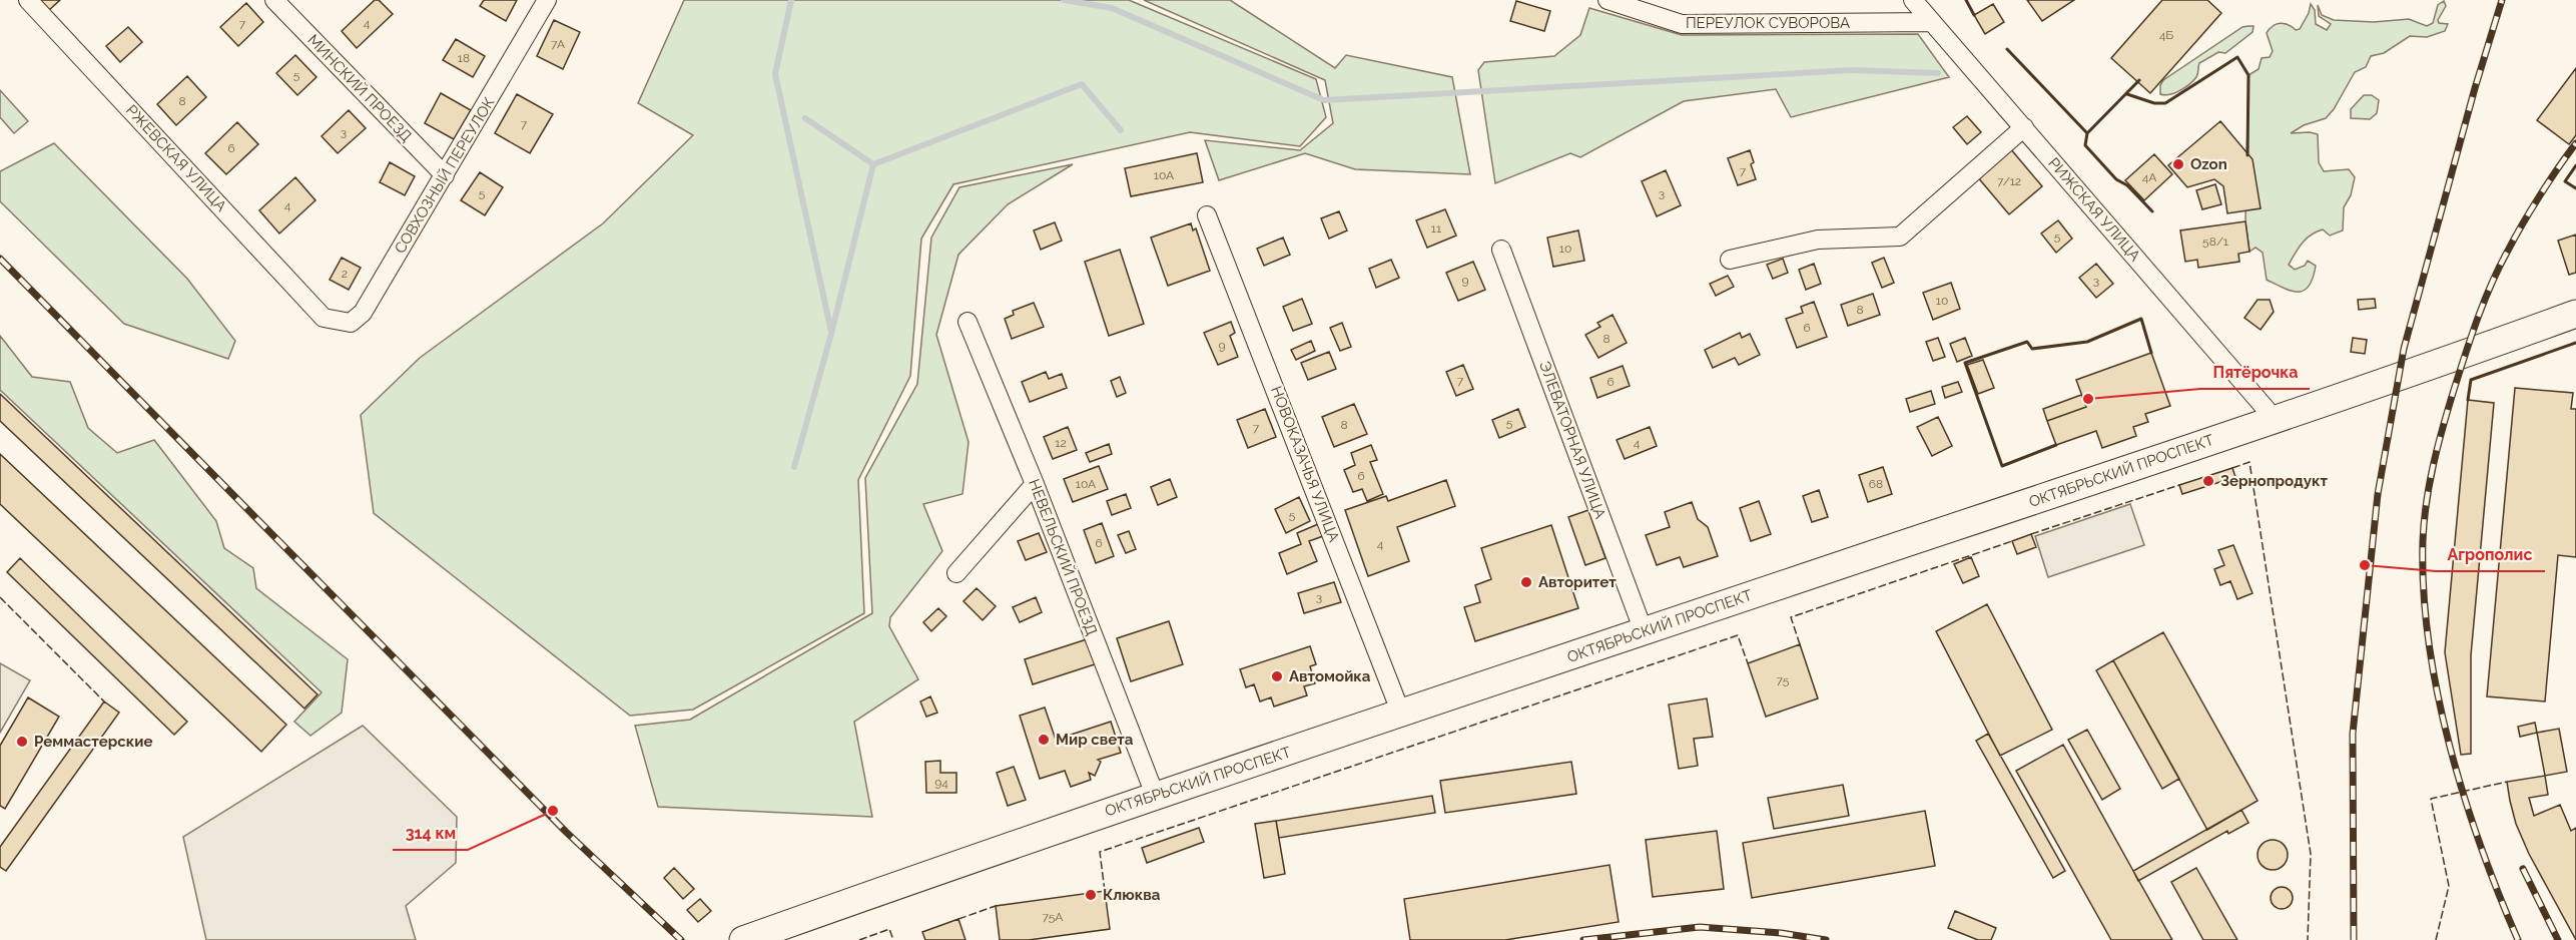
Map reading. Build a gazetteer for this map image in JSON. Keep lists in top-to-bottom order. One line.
{"streets":{"main road":["ОКТЯБРЬСКИЙ ПРОСПЕКТ"],"street":["ПЕРЕУЛОК СУВОРОВА","МИНСКИЙ ПРОЕЗД","РЖЕВСКАЯ УЛИЦА","СОВХОЗНЫЙ ПЕРЕУЛОК","РИЖСКАЯ УЛИЦА","ЭЛЕВАТОРНАЯ УЛИЦА","НОВОКАЗАЧЬЯ УЛИЦА","НЕВЕЛЬСКИЙ ПРОЕЗД"]},"crossings":[["ПЕРЕУЛОК СУВОРОВА","РИЖСКАЯ УЛИЦА"],["МИНСКИЙ ПРОЕЗД","СОВХОЗНЫЙ ПЕРЕУЛОК"],["РЖЕВСКАЯ УЛИЦА","СОВХОЗНЫЙ ПЕРЕУЛОК"],["РИЖСКАЯ УЛИЦА","ОКТЯБРЬСКИЙ ПРОСПЕКТ"],["ЭЛЕВАТОРНАЯ УЛИЦА","ОКТЯБРЬСКИЙ ПРОСПЕКТ"],["НОВОКАЗАЧЬЯ УЛИЦА","ОКТЯБРЬСКИЙ ПРОСПЕКТ"],["ОКТЯБРЬСКИЙ ПРОСПЕКТ","НЕВЕЛЬСКИЙ ПРОЕЗД"]],"places":["Ozon","Пятёрочка","Зернопродукт","Агрополис","Авторитет","Автомойка","Мир света","Реммастерские","314 км","Клюква"],"house_numbers":["4","7","4Б","7А","18","5","8","7","3","6","7","10А","4А","7/12","5","3","4","11","5","58/1","10","2","9","3","10","8","6","8","9","7","6","5","8","7","12","4","6","10А","68","5","6","4","3","75","94","75А"]}
